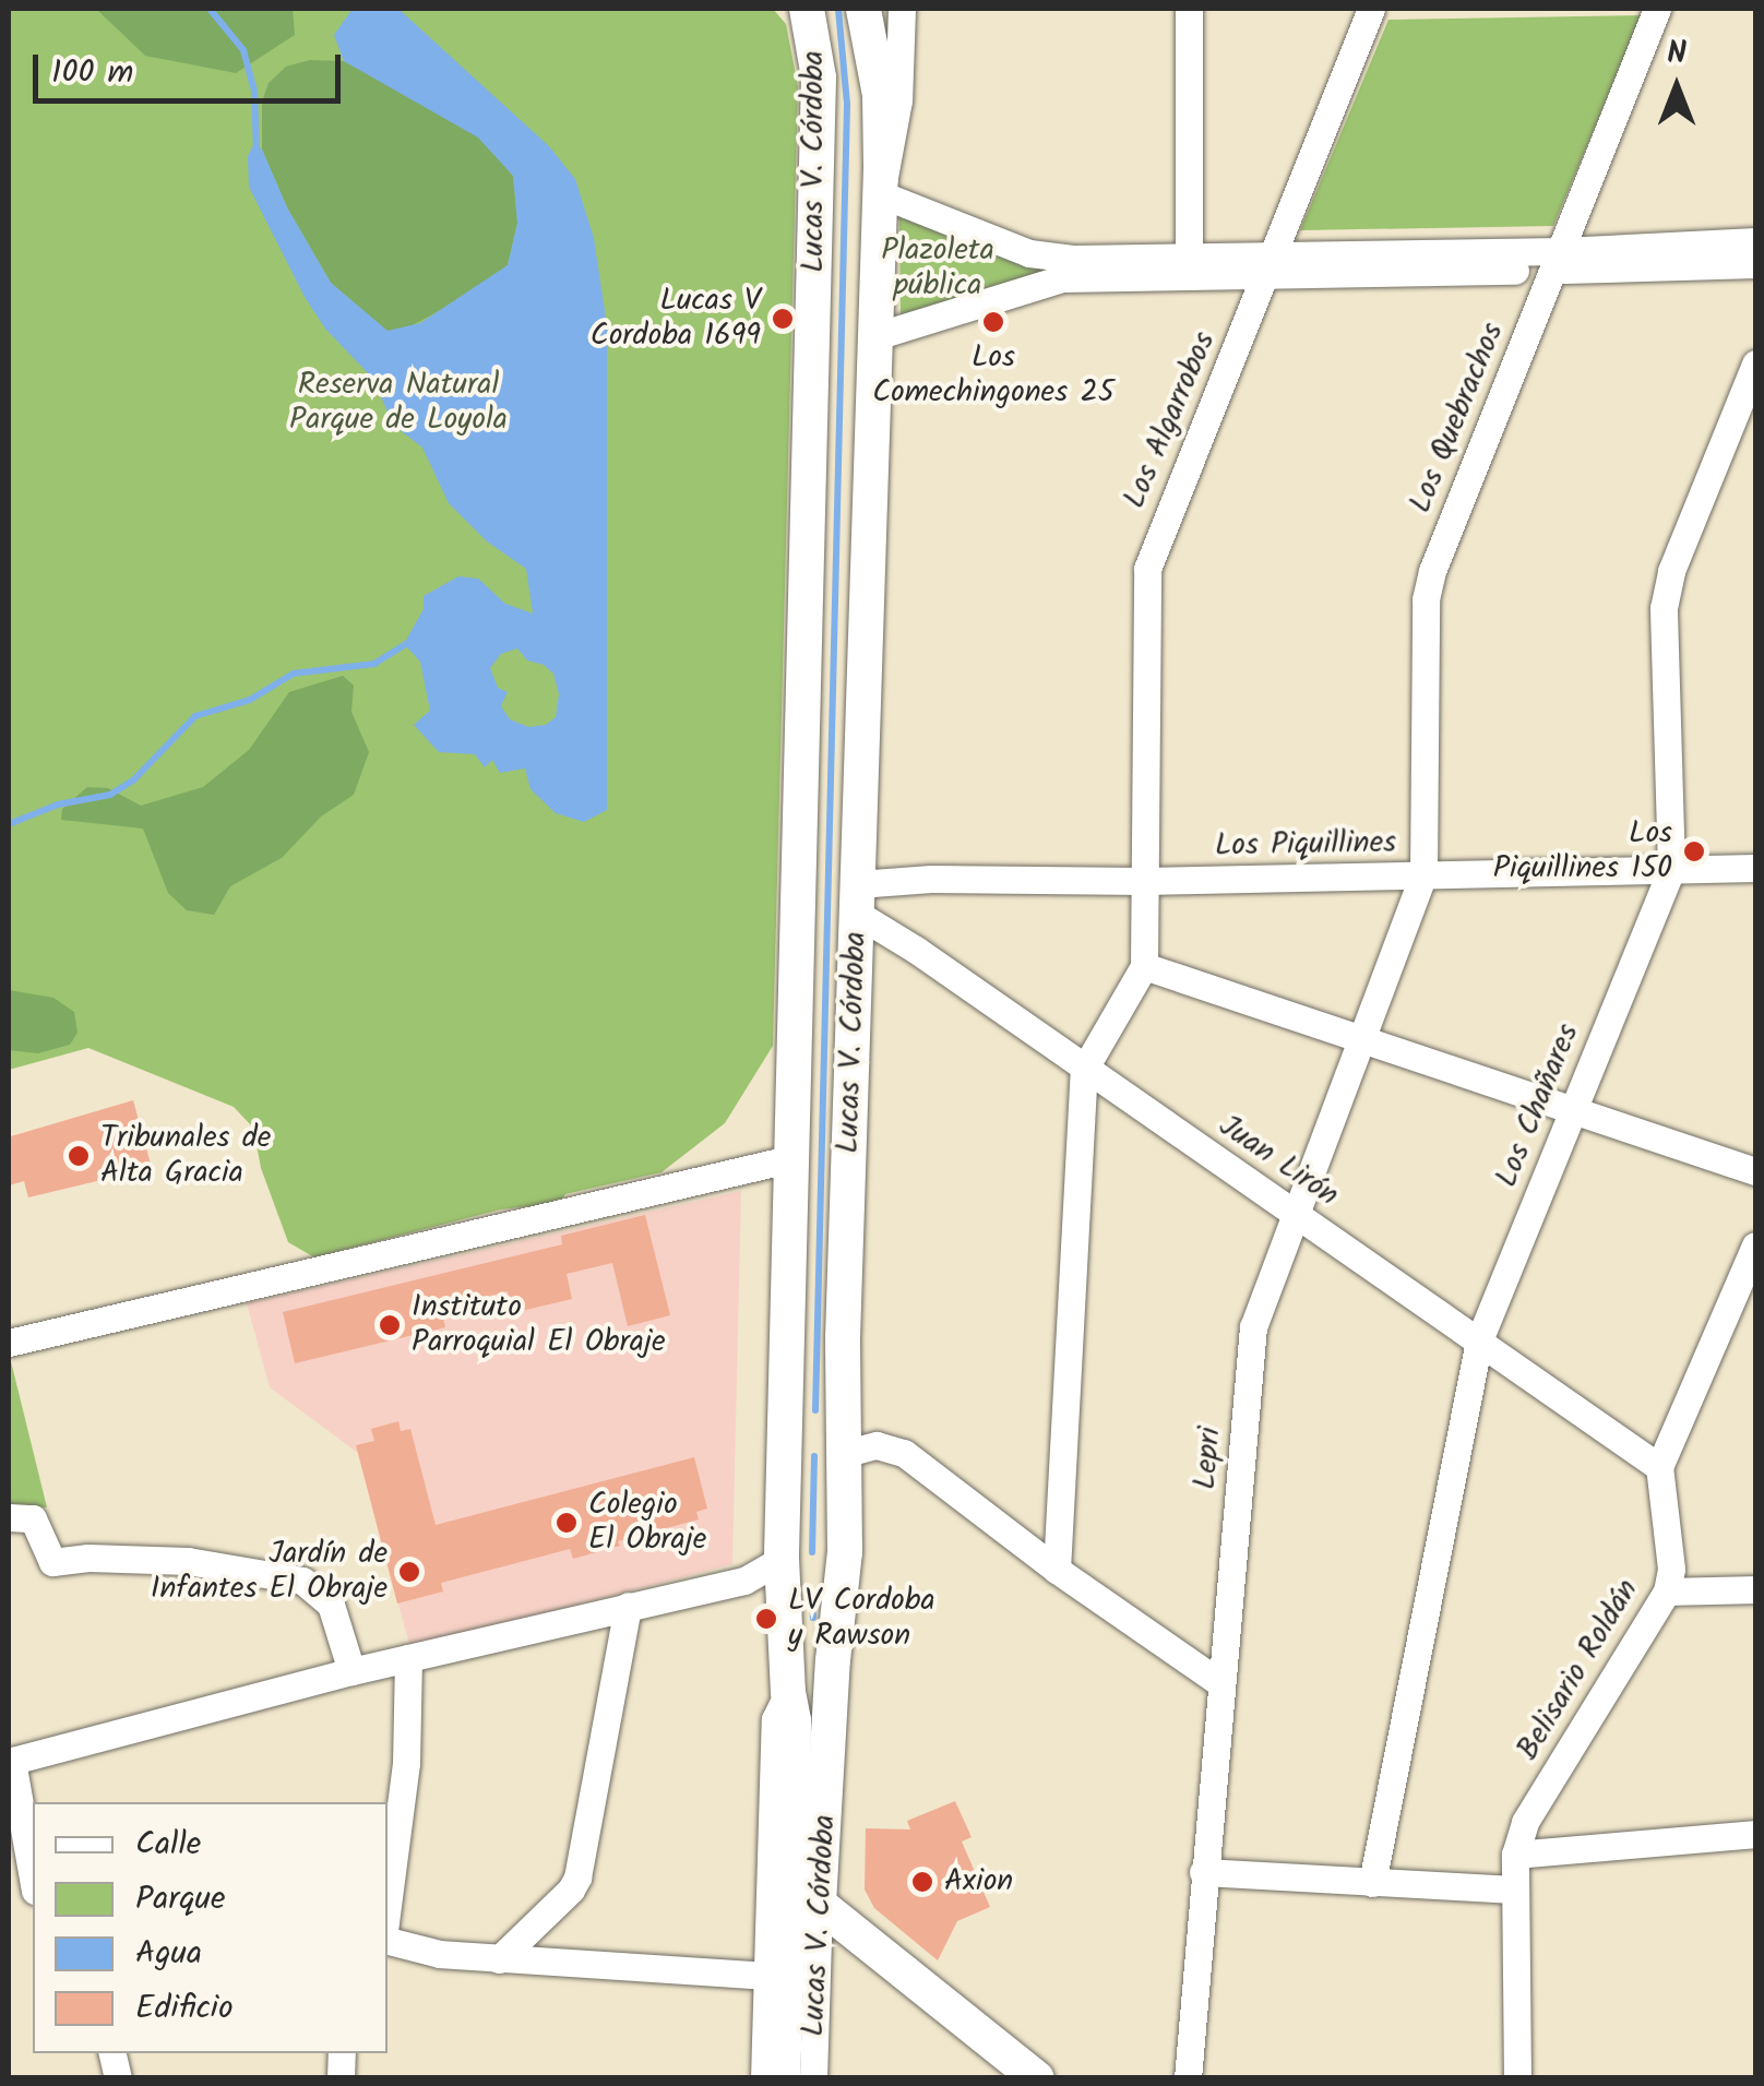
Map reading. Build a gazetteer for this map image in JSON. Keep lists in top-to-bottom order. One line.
{"streets":{"main road":["Lucas V. Córdoba"],"street":["Los Quebrachos","Los Algarrobos","Los Piquillines","Los Chañares","Juan Lirón","Lepri","Belisario Roldán"]},"crossings":[["Lucas V. Córdoba","Los Piquillines"],["Lucas V. Córdoba","Juan Lirón"],["Los Quebrachos","Los Piquillines"],["Los Quebrachos","Lepri"],["Los Algarrobos","Los Piquillines"],["Los Piquillines","Los Chañares"],["Los Piquillines","Juan Lirón"],["Los Piquillines","Lepri"],["Los Chañares","Juan Lirón"],["Juan Lirón","Lepri"],["Juan Lirón","Belisario Roldán"]],"parks":["Plazoleta pública","Reserva Natural Parque de Loyola"],"places":["Lucas V Cordoba 1699","Los Comechingones 25","Los Piquillines 150","Tribunales de Alta Gracia","Instituto Parroquial El Obraje","Colegio El Obraje","Jardín de Infantes El Obraje","LV Cordoba y Rawson","Axion"],"legend":["Calle","Parque","Agua","Edificio"],"scale_bar":"100 m","north":"top"}
